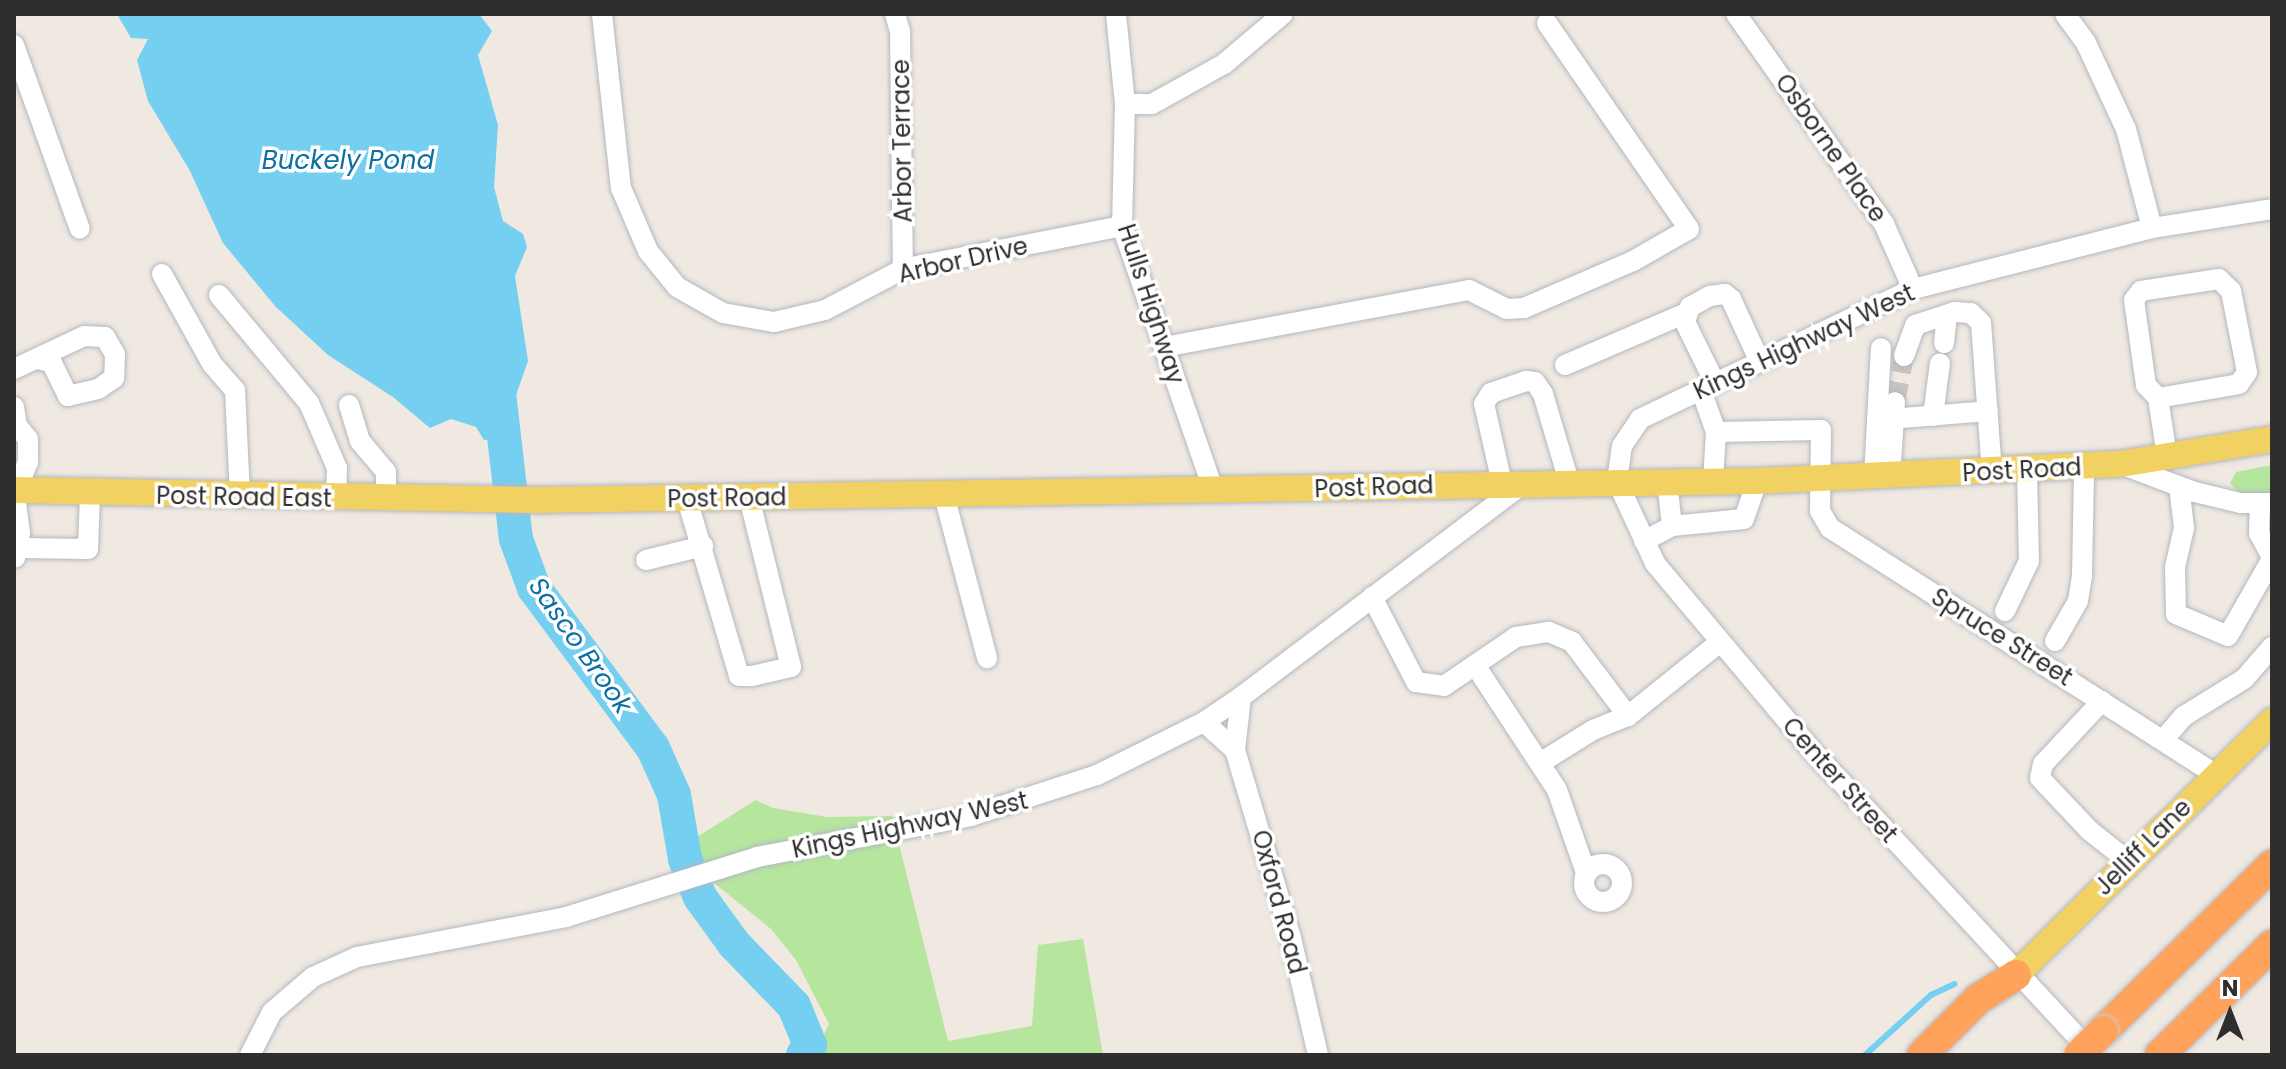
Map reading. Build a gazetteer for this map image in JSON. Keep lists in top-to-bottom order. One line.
{"streets":{"main road":["Post Road","Post Road East","Jelliff Lane"],"street":["Arbor Terrace","Osborne Place","Arbor Drive","Hulls Highway","Kings Highway West","Spruce Street","Center Street","Oxford Road"]},"crossings":[["Arbor Terrace","Arbor Drive"],["Osborne Place","Kings Highway West"],["Arbor Drive","Hulls Highway"],["Hulls Highway","Post Road"],["Kings Highway West","Post Road"],["Kings Highway West","Center Street"],["Kings Highway West","Oxford Road"],["Post Road","Post Road East"],["Post Road","Spruce Street"],["Post Road","Center Street"],["Spruce Street","Jelliff Lane"],["Center Street","Jelliff Lane"]],"water":["Buckely Pond","Sasco Brook"],"north":"top"}
